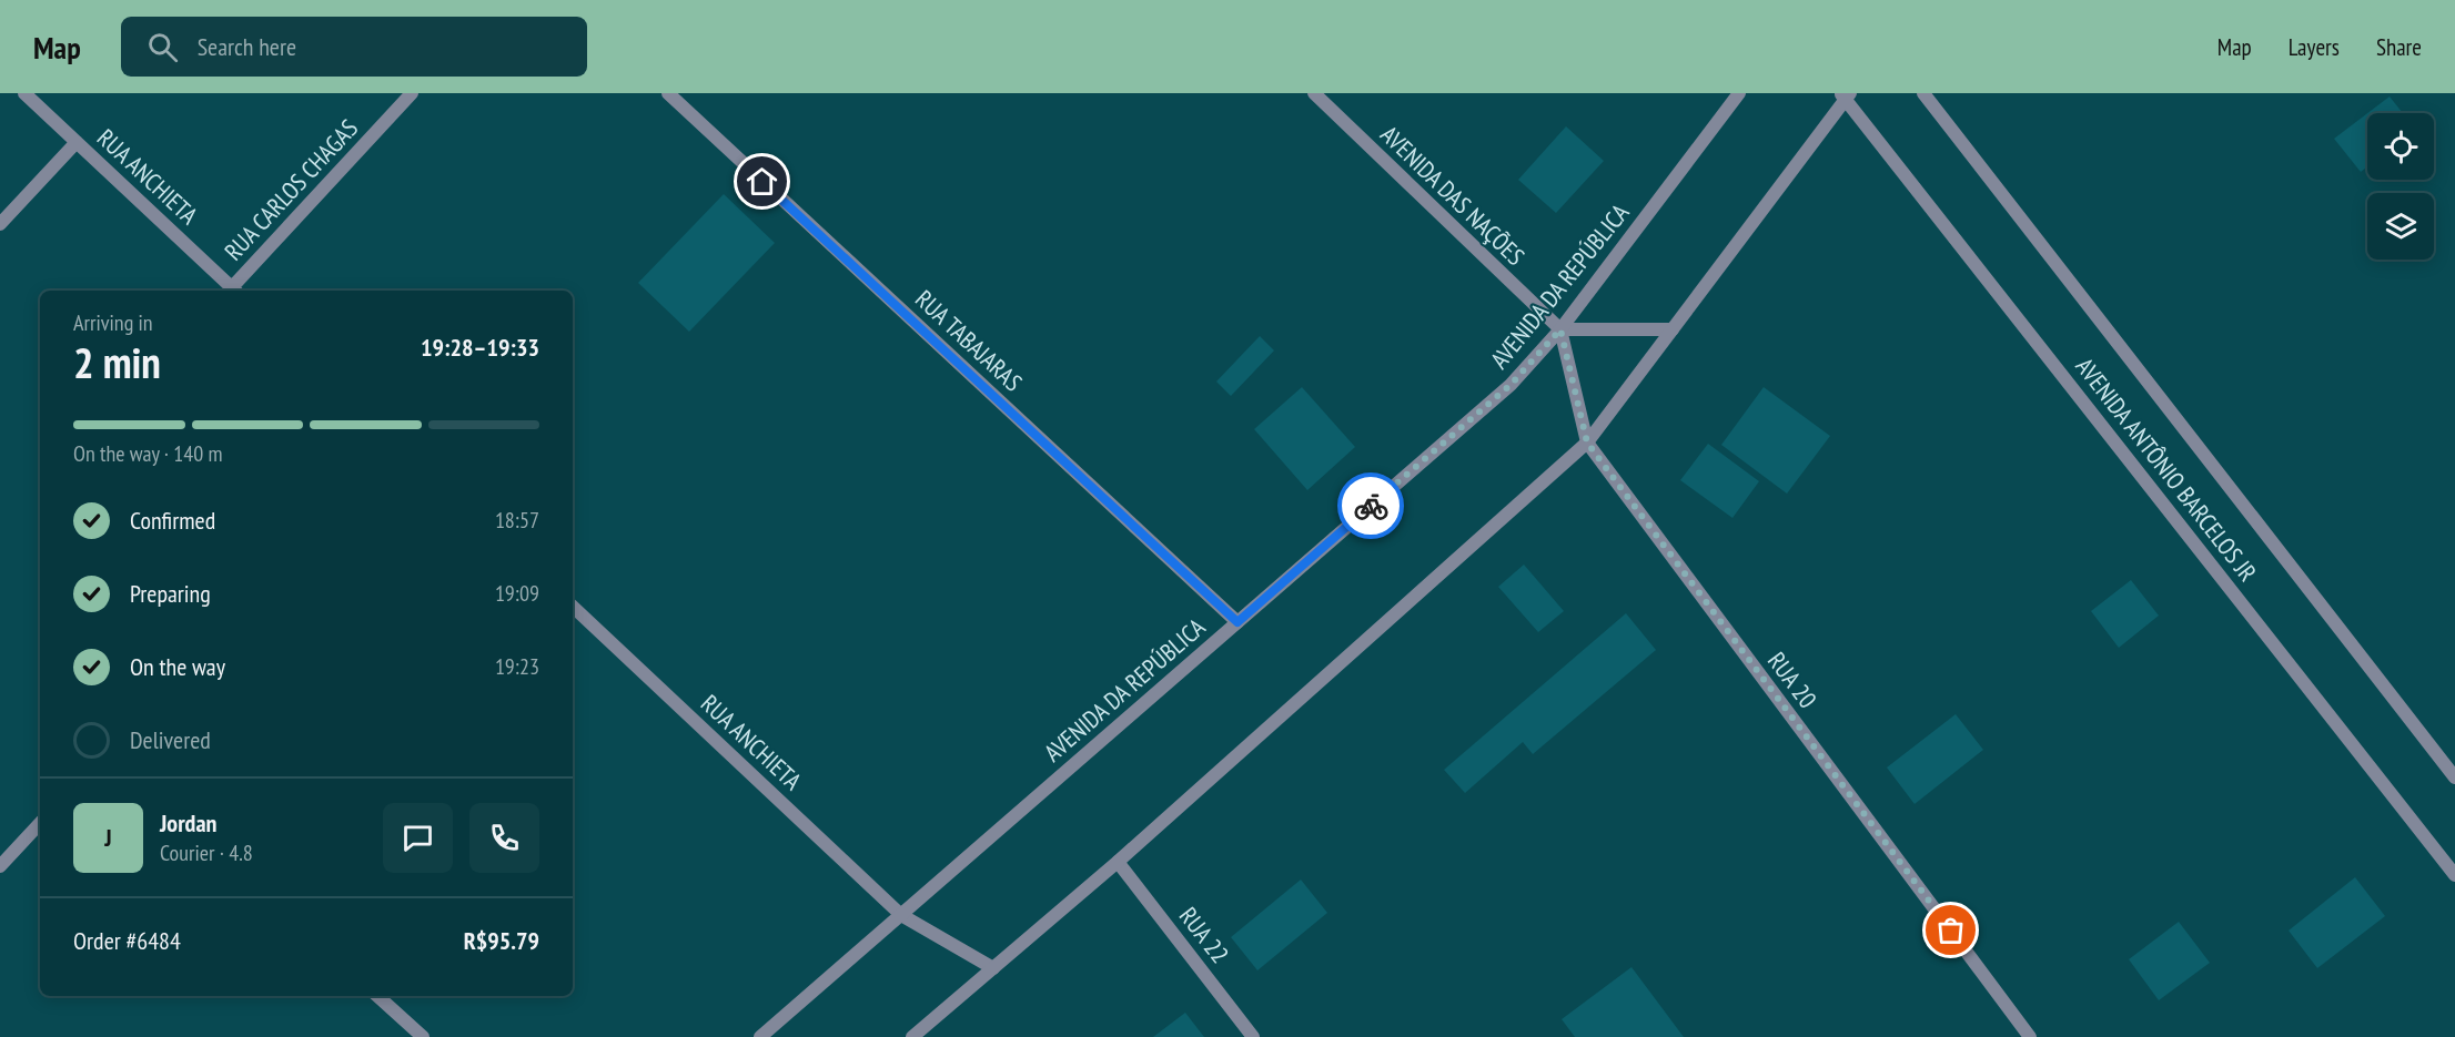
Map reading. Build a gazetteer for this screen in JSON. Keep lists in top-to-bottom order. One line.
{"streets":{"street":["RUA ANCHIETA","RUA CARLOS CHAGAS","AVENIDA DAS NAÇÕES","AVENIDA DA REPÚBLICA","RUA TABAJARAS","AVENIDA ANTÔNIO BARCELOS JR","RUA 20","RUA 22"]},"crossings":[["RUA ANCHIETA","RUA CARLOS CHAGAS"],["RUA ANCHIETA","AVENIDA DA REPÚBLICA"],["AVENIDA DAS NAÇÕES","AVENIDA DA REPÚBLICA"],["AVENIDA DAS NAÇÕES","RUA 20"],["AVENIDA DA REPÚBLICA","RUA TABAJARAS"],["AVENIDA DA REPÚBLICA","RUA 20"]],"page":{"header":"Map","search":"Search here","nav":["Map","Layers","Share"],"heading":["2 min","Arriving in","19:28–19:33"],"panel":["Jordan","Courier · 4.8","Order #6484","R$95.79"],"bar":"On the way · 140 m","list":[["Confirmed","18:57"],["Preparing","19:09"],["On the way","19:23"],"Delivered"],"round":"J"}}
